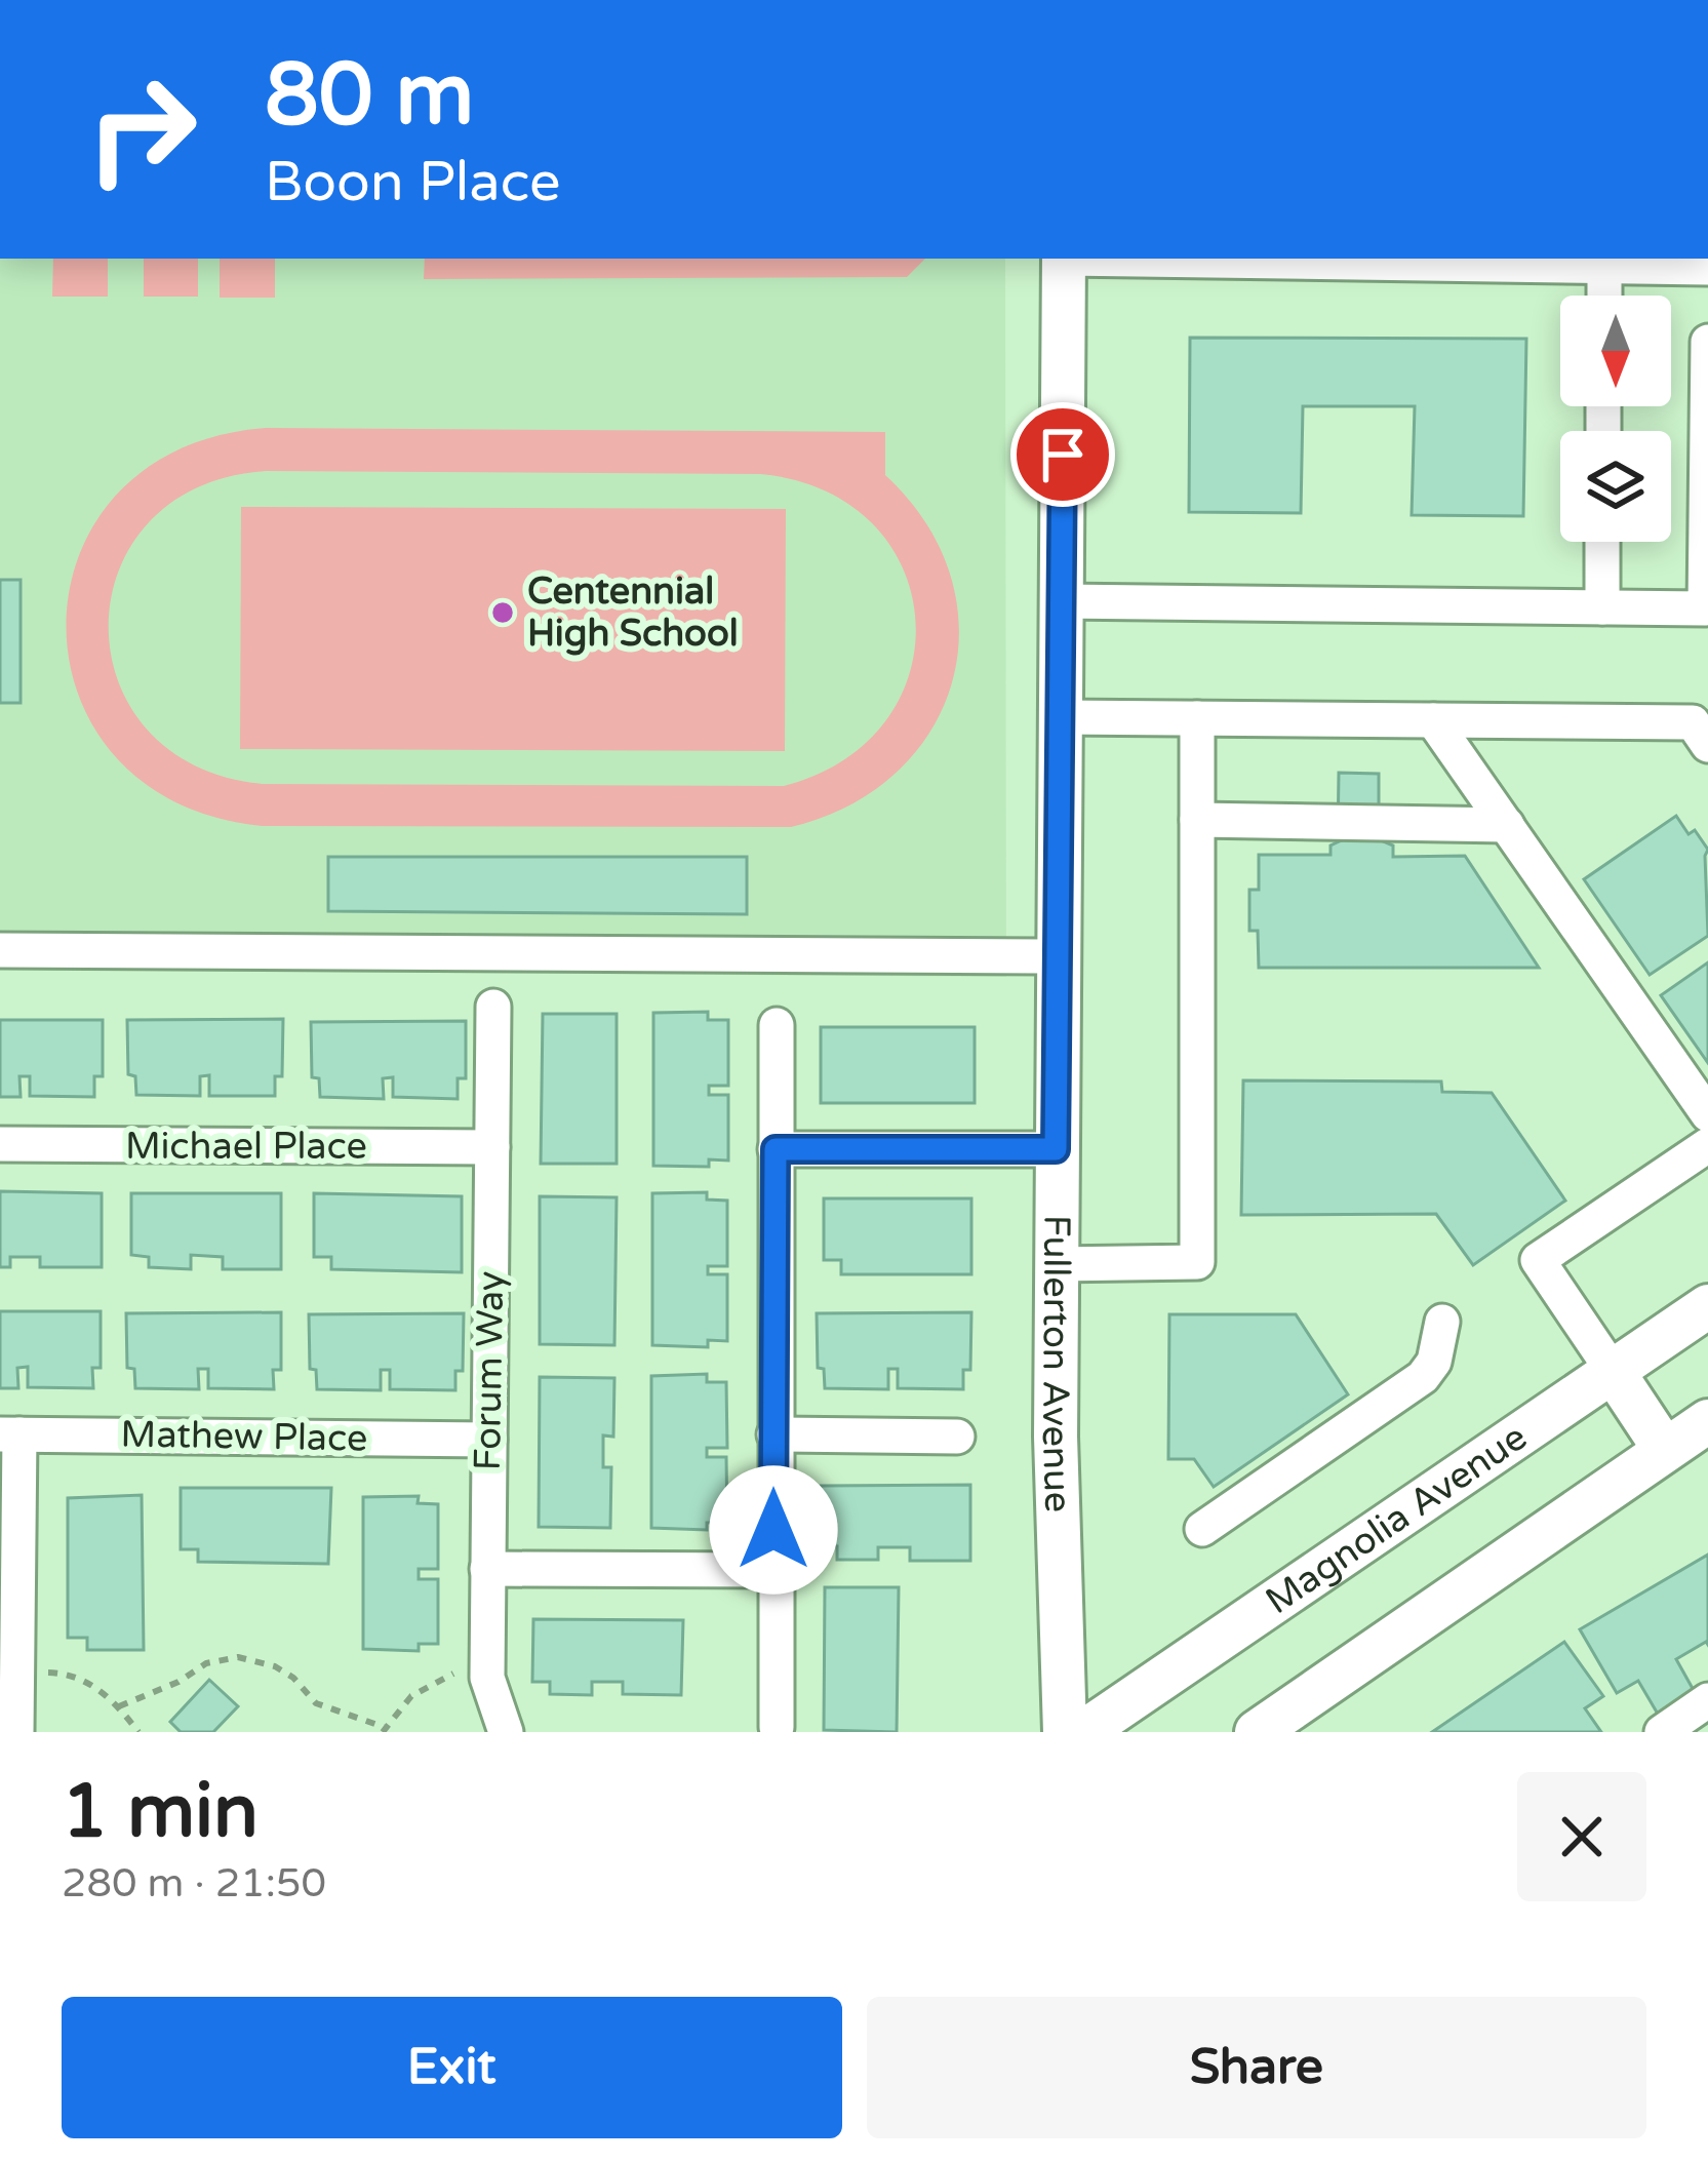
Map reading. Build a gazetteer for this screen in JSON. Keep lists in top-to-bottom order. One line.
{"streets":{"main road":["Fullerton Avenue","Magnolia Avenue"],"street":["Michael Place","Forum Way","Mathew Place"]},"crossings":[["Michael Place","Forum Way"],["Forum Way","Mathew Place"]],"places":["Centennial High School"],"north":"bottom","page":{"turn":["80 m","Boon Place"],"heading":["1 min","280 m · 21:50"],"buttons":["Exit","Share"]}}
